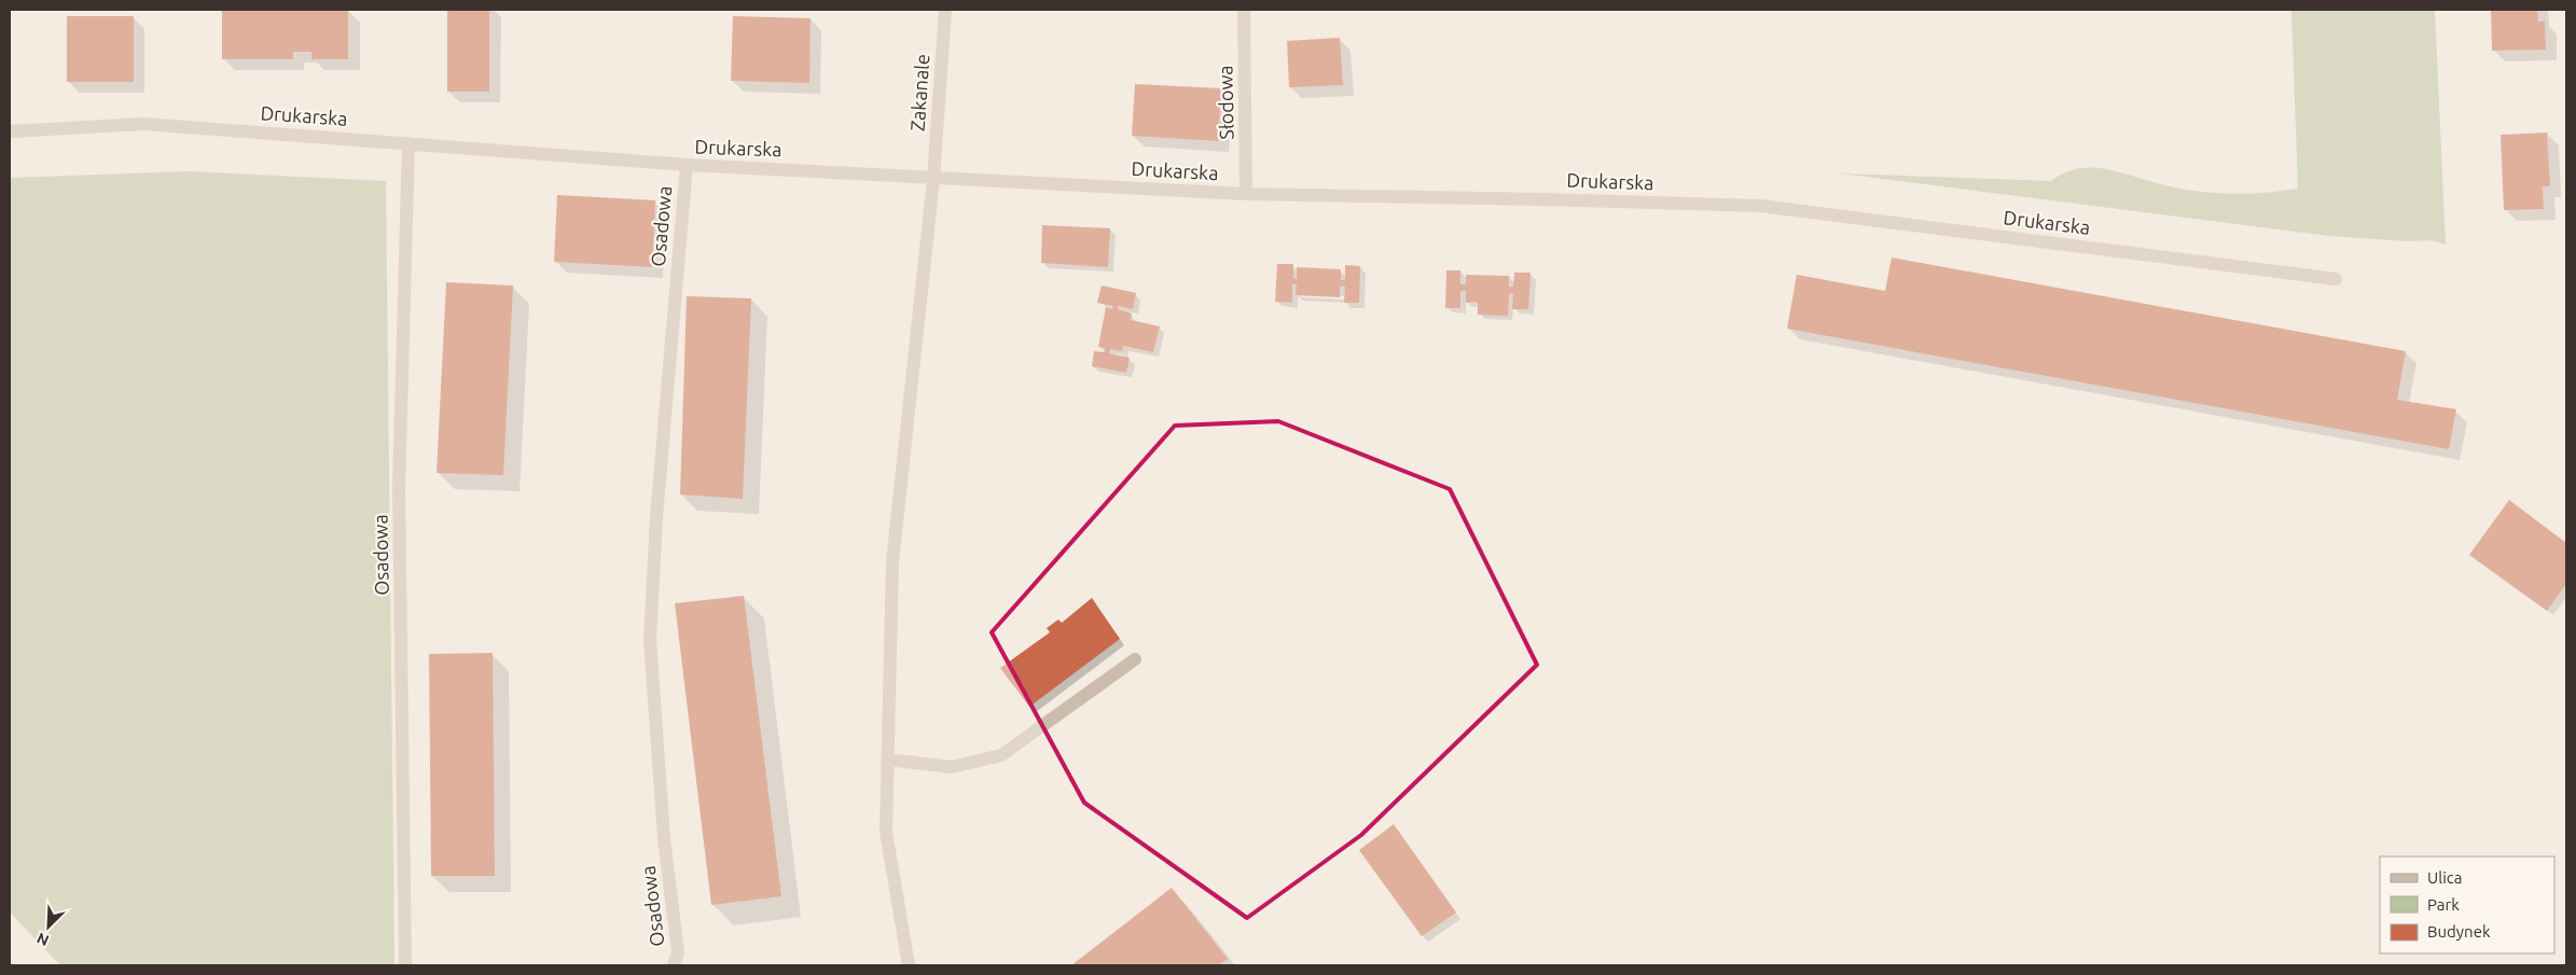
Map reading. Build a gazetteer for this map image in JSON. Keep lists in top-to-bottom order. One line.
{"streets":{"street":["Zakanale","Słodowa","Drukarska","Osadowa"]},"crossings":[["Zakanale","Drukarska"],["Słodowa","Drukarska"],["Drukarska","Osadowa"]],"legend":["Ulica","Park","Budynek"],"north":"bottom left"}
